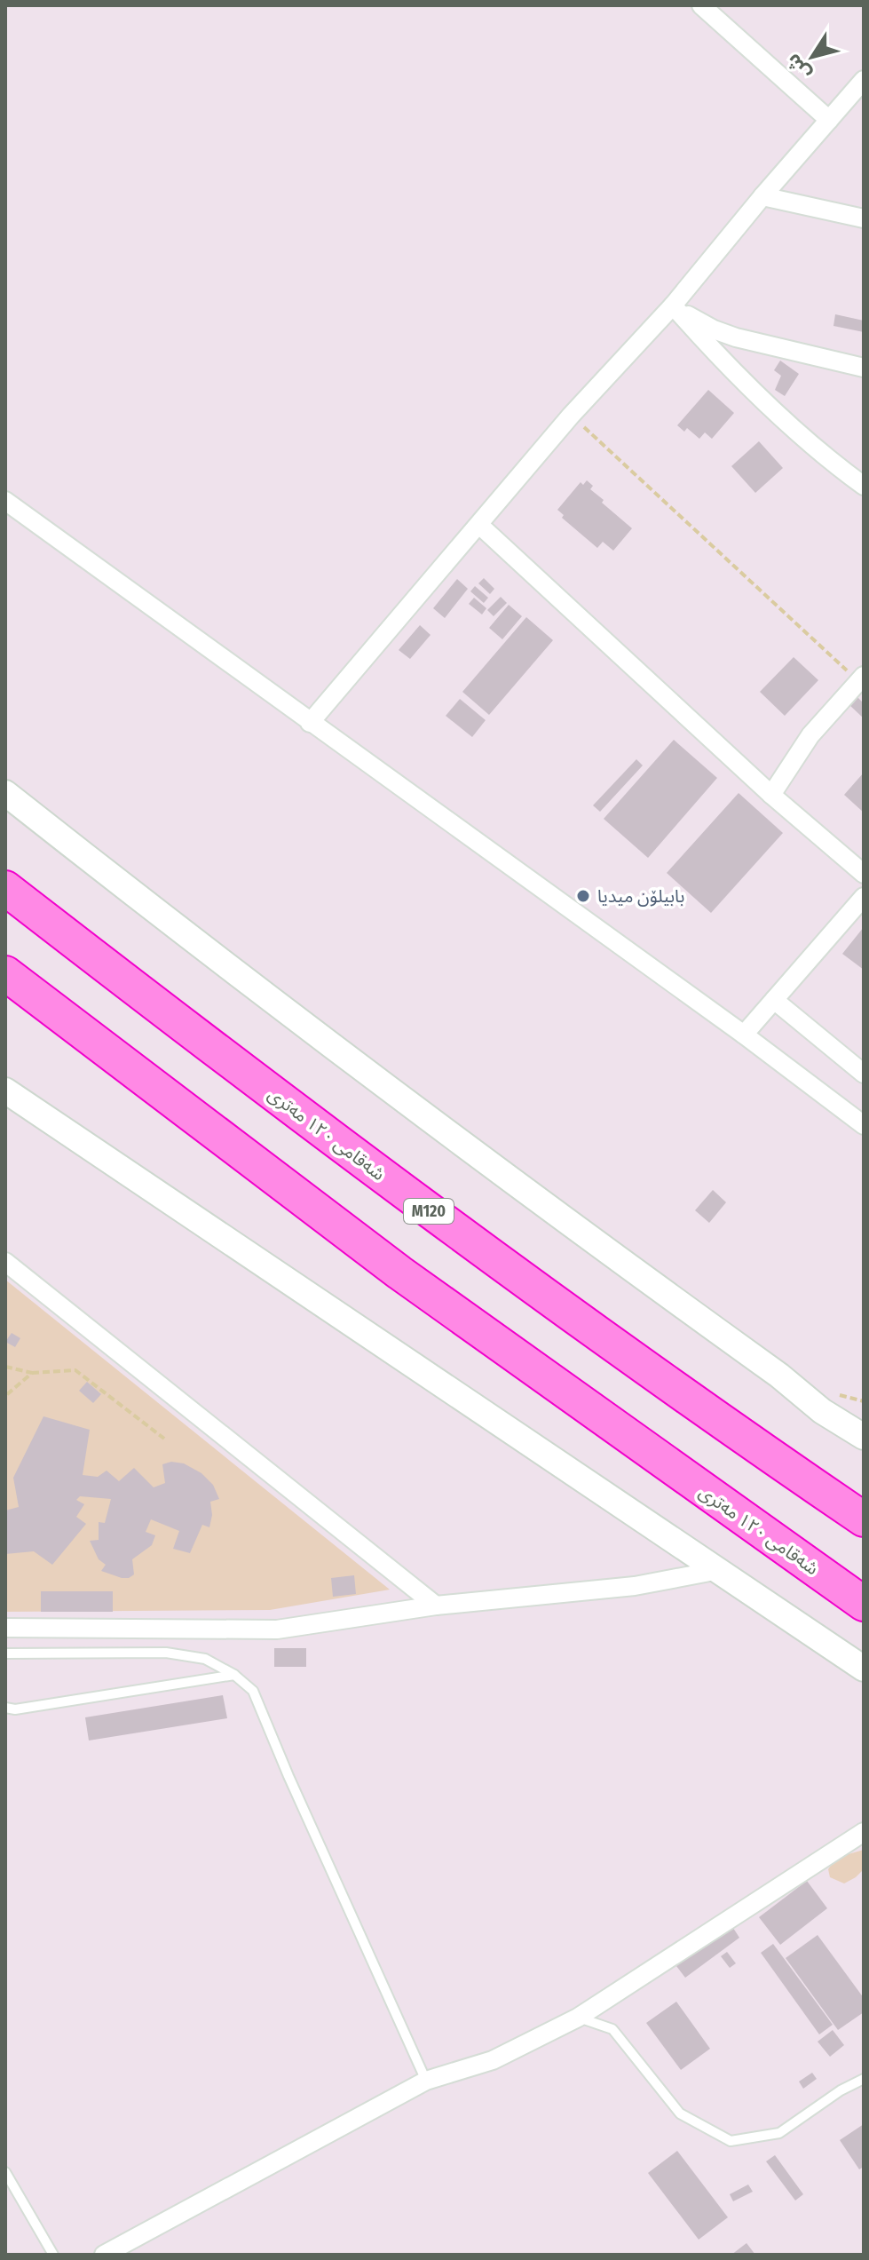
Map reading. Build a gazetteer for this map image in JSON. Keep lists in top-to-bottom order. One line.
{"streets":{"highway":["شەقامی ١٢٠ مەتری","M120"]},"places":["بابیلۆن میدیا"],"north":"bottom left"}
